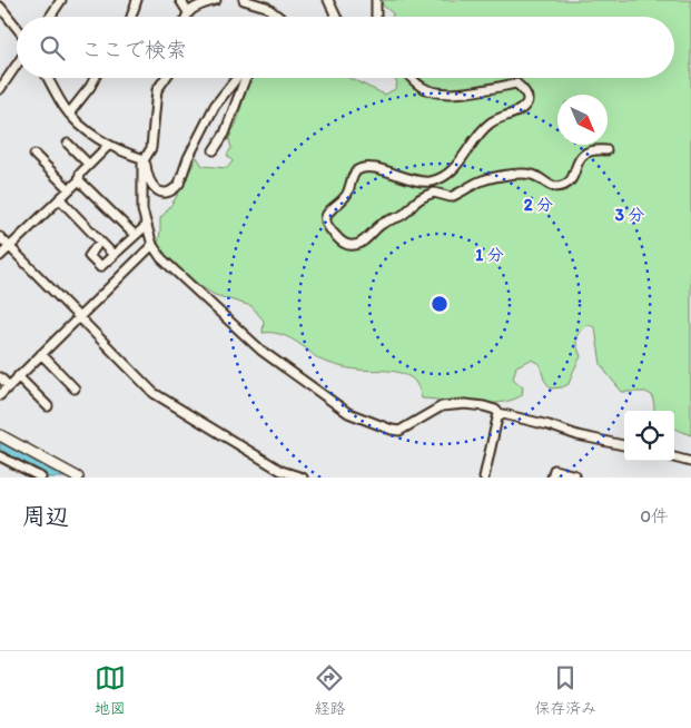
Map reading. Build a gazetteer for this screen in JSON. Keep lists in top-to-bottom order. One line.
{"north":"bottom right","page":{"search":"ここで検索","heading":["周辺","0件"],"nav":["地図","経路","保存済み"]},"rings":["2 分","3 分","1 分"]}
